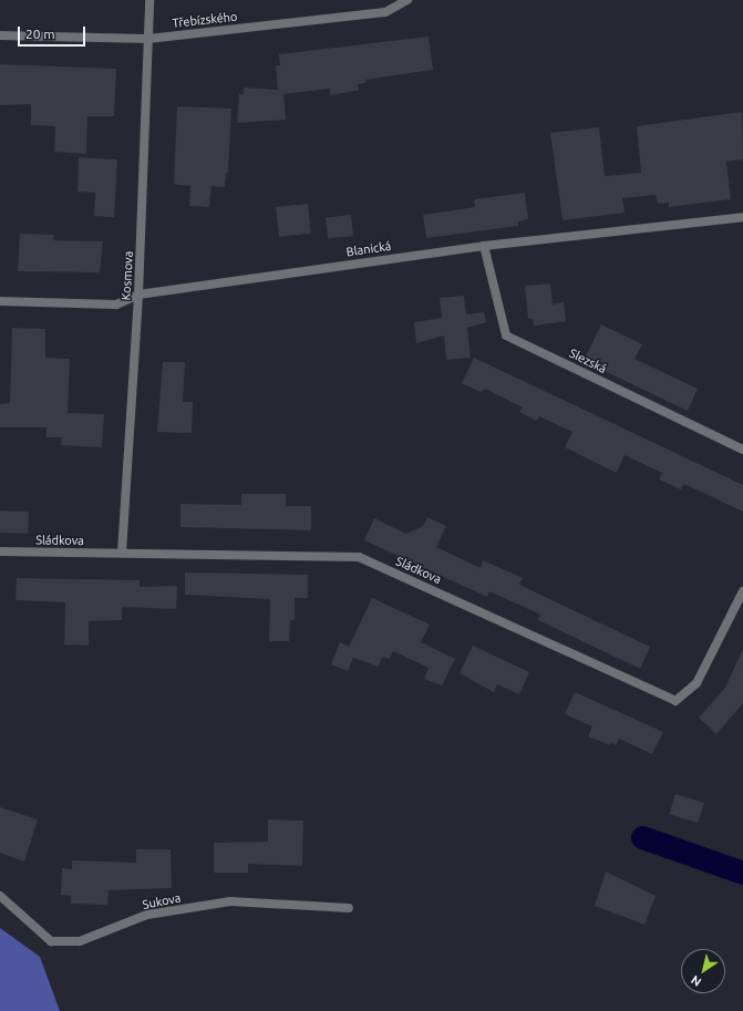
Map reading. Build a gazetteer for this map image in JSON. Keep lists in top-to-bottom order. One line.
{"streets":{"street":["Třebízského","Blanická","Kosmova","Slezská","Sládkova","Sukova"]},"crossings":[["Třebízského","Kosmova"],["Blanická","Kosmova"],["Blanická","Slezská"],["Kosmova","Sládkova"]],"scale_bar":"20 m","north":"bottom left"}
